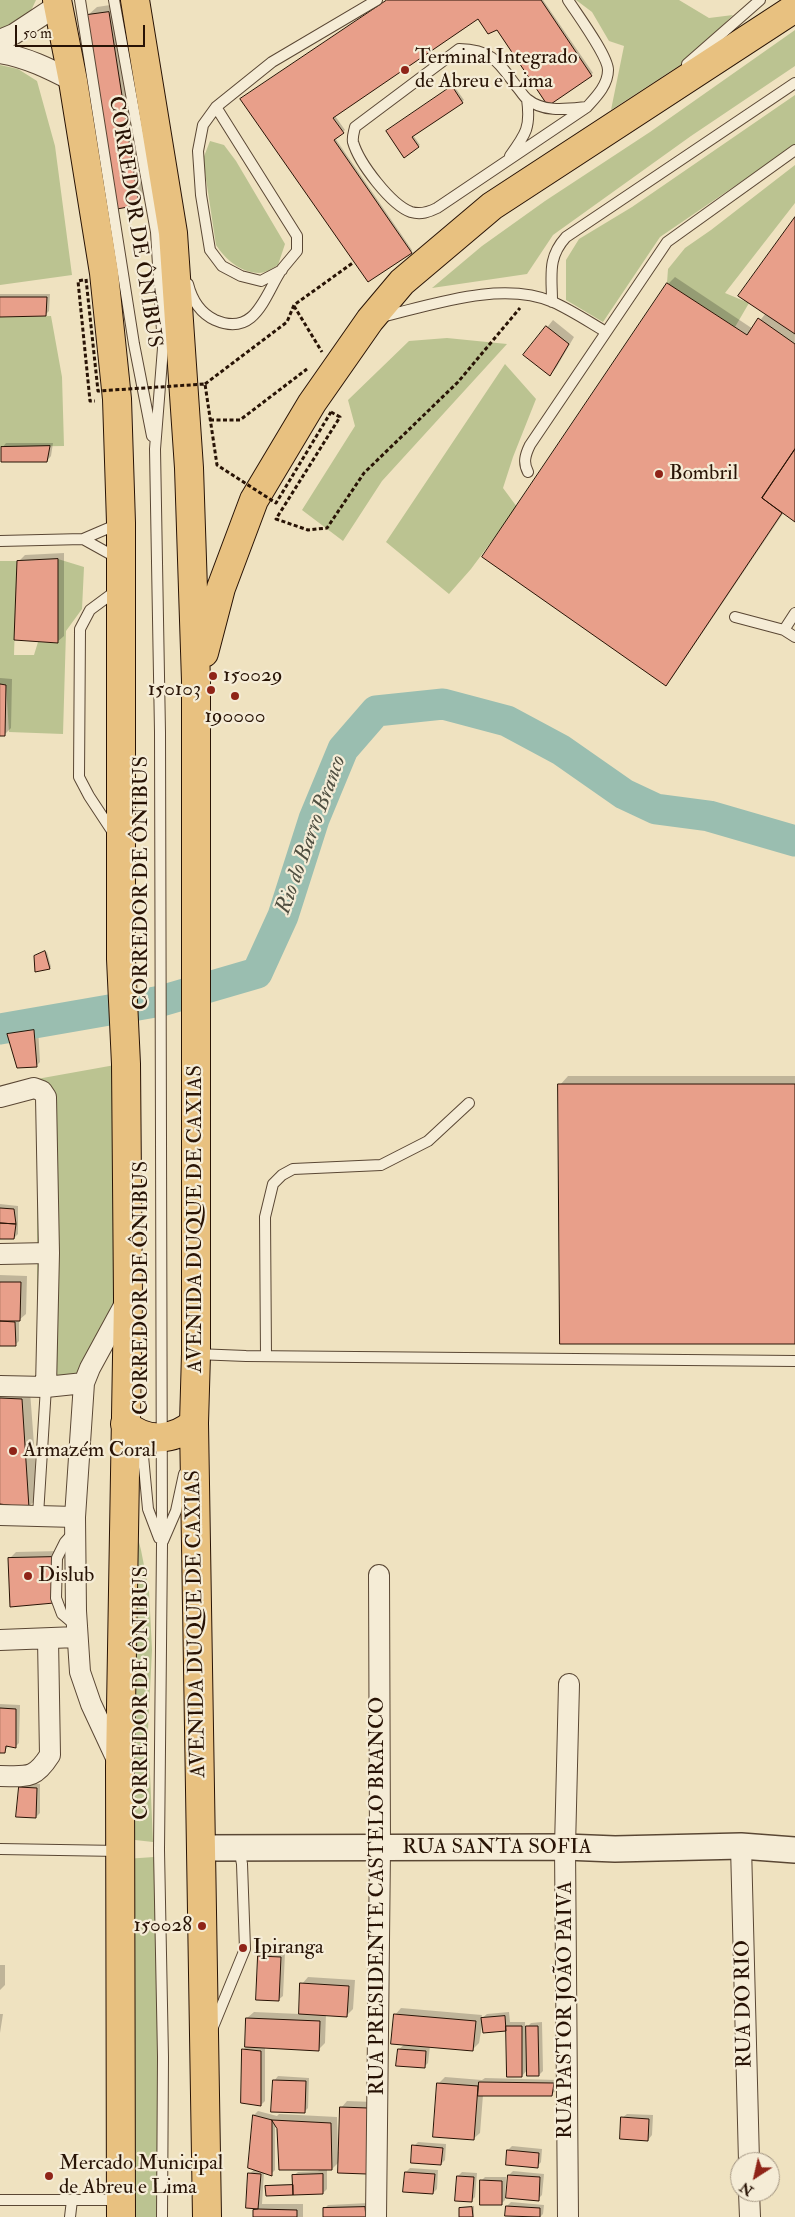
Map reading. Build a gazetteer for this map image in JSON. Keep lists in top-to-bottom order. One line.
{"streets":{"highway":["AVENIDA DUQUE DE CAXIAS"],"street":["RUA SANTA SOFIA","RUA PRESIDENTE CASTELO BRANCO","RUA DO RIO","RUA PASTOR JOÃO PAIVA"],"lane":["CORREDOR DE ÔNIBUS"]},"crossings":[["AVENIDA DUQUE DE CAXIAS","RUA SANTA SOFIA"],["RUA SANTA SOFIA","RUA PRESIDENTE CASTELO BRANCO"],["RUA SANTA SOFIA","RUA DO RIO"],["RUA SANTA SOFIA","RUA PASTOR JOÃO PAIVA"]],"water":["Rio do Barro Branco"],"places":["Terminal Integrado de Abreu e Lima","Bombril","150029","150103","190000","Armazém Coral","Dislub","150028","Ipiranga","Mercado Municipal de Abreu e Lima"],"scale_bar":"50 m","north":"bottom left"}
